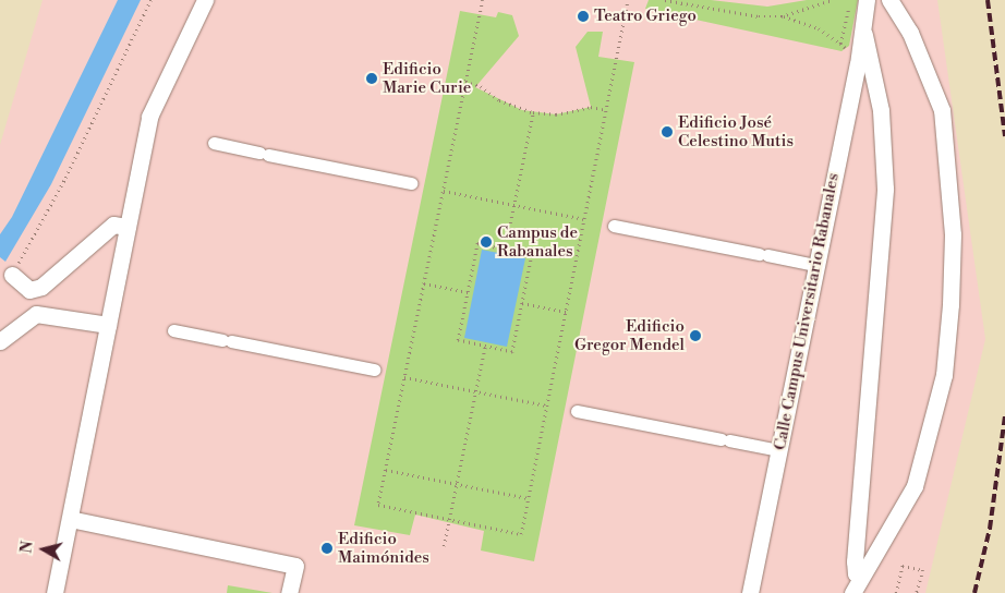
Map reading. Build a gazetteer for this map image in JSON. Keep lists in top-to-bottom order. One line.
{"streets":{"street":["Calle Campus Universitario Rabanales"]},"places":["Teatro Griego","Edificio Marie Curie","Edificio José Celestino Mutis","Campus de Rabanales","Edificio Gregor Mendel","Edificio Maimónides"],"north":"left"}
